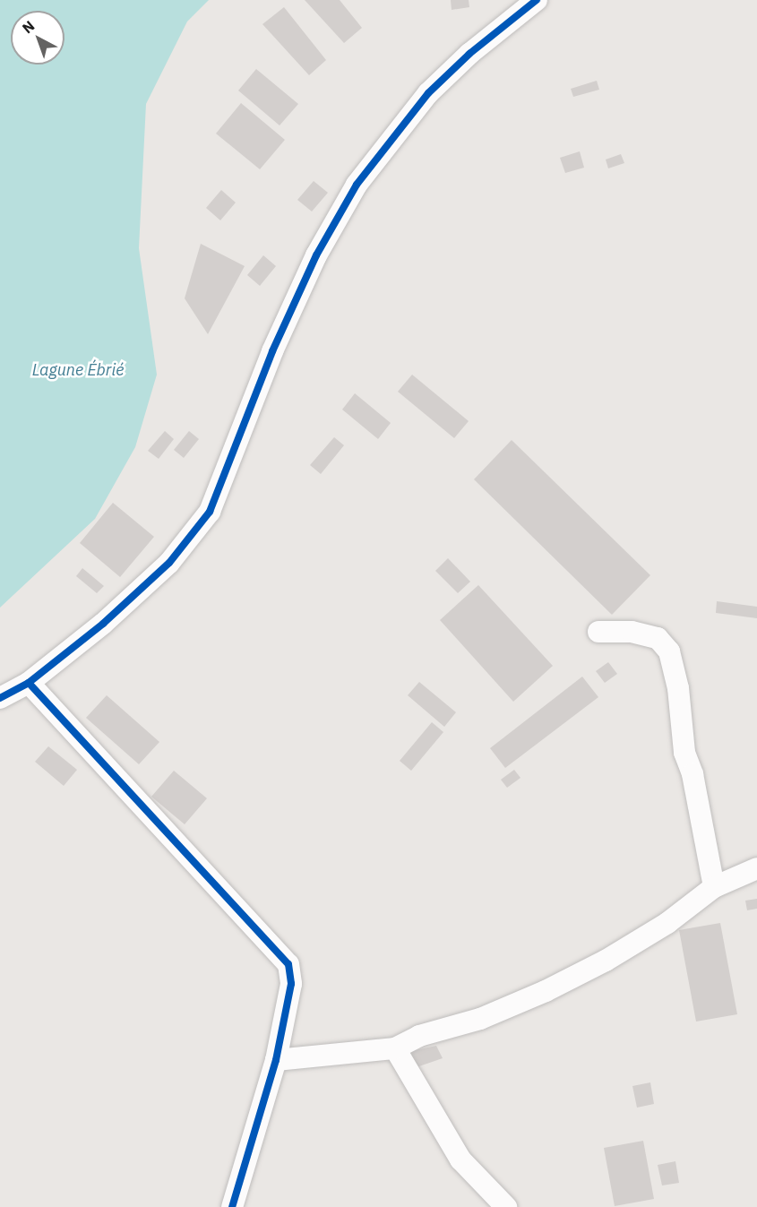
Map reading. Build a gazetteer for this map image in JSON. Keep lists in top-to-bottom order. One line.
{"water":["Lagune Ébrié"],"north":"top left"}
